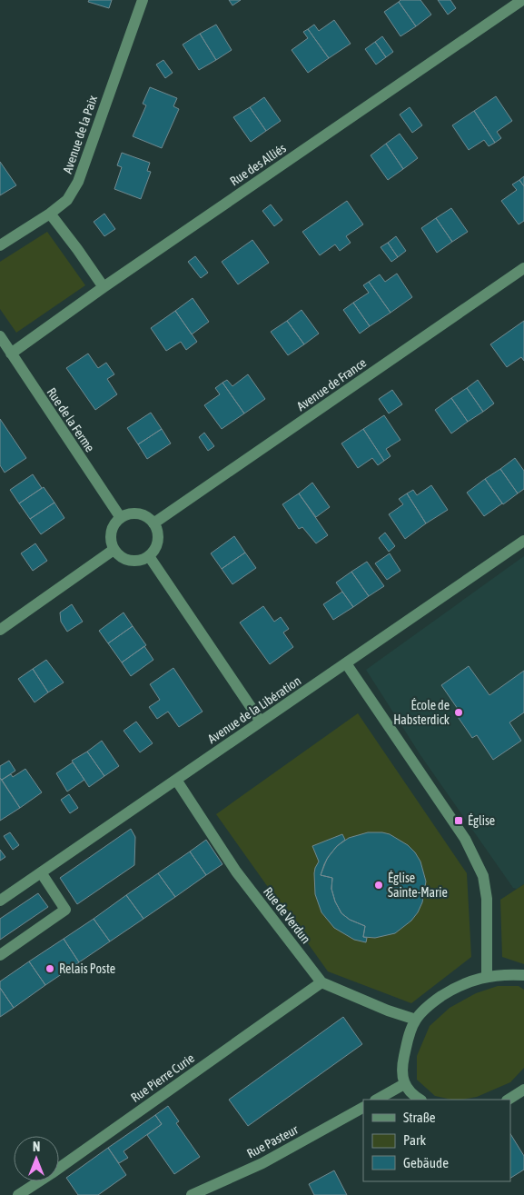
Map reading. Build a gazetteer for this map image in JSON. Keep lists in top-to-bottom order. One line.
{"streets":{"street":["Avenue de la Paix","Rue des Alliés","Avenue de France","Rue de la Ferme","Avenue de la Libération","Rue de Verdun","Rue Pierre Curie","Rue Pasteur"]},"crossings":[["Rue des Alliés","Rue de la Ferme"],["Avenue de France","Rue de la Ferme"],["Avenue de la Libération","Rue de Verdun"],["Rue de Verdun","Rue Pierre Curie"]],"places":{"other":["École de Habsterdick","Église Sainte-Marie","Relais Poste"],"transit":["Église"]},"legend":["Straße","Park","Gebäude"],"north":"top"}
